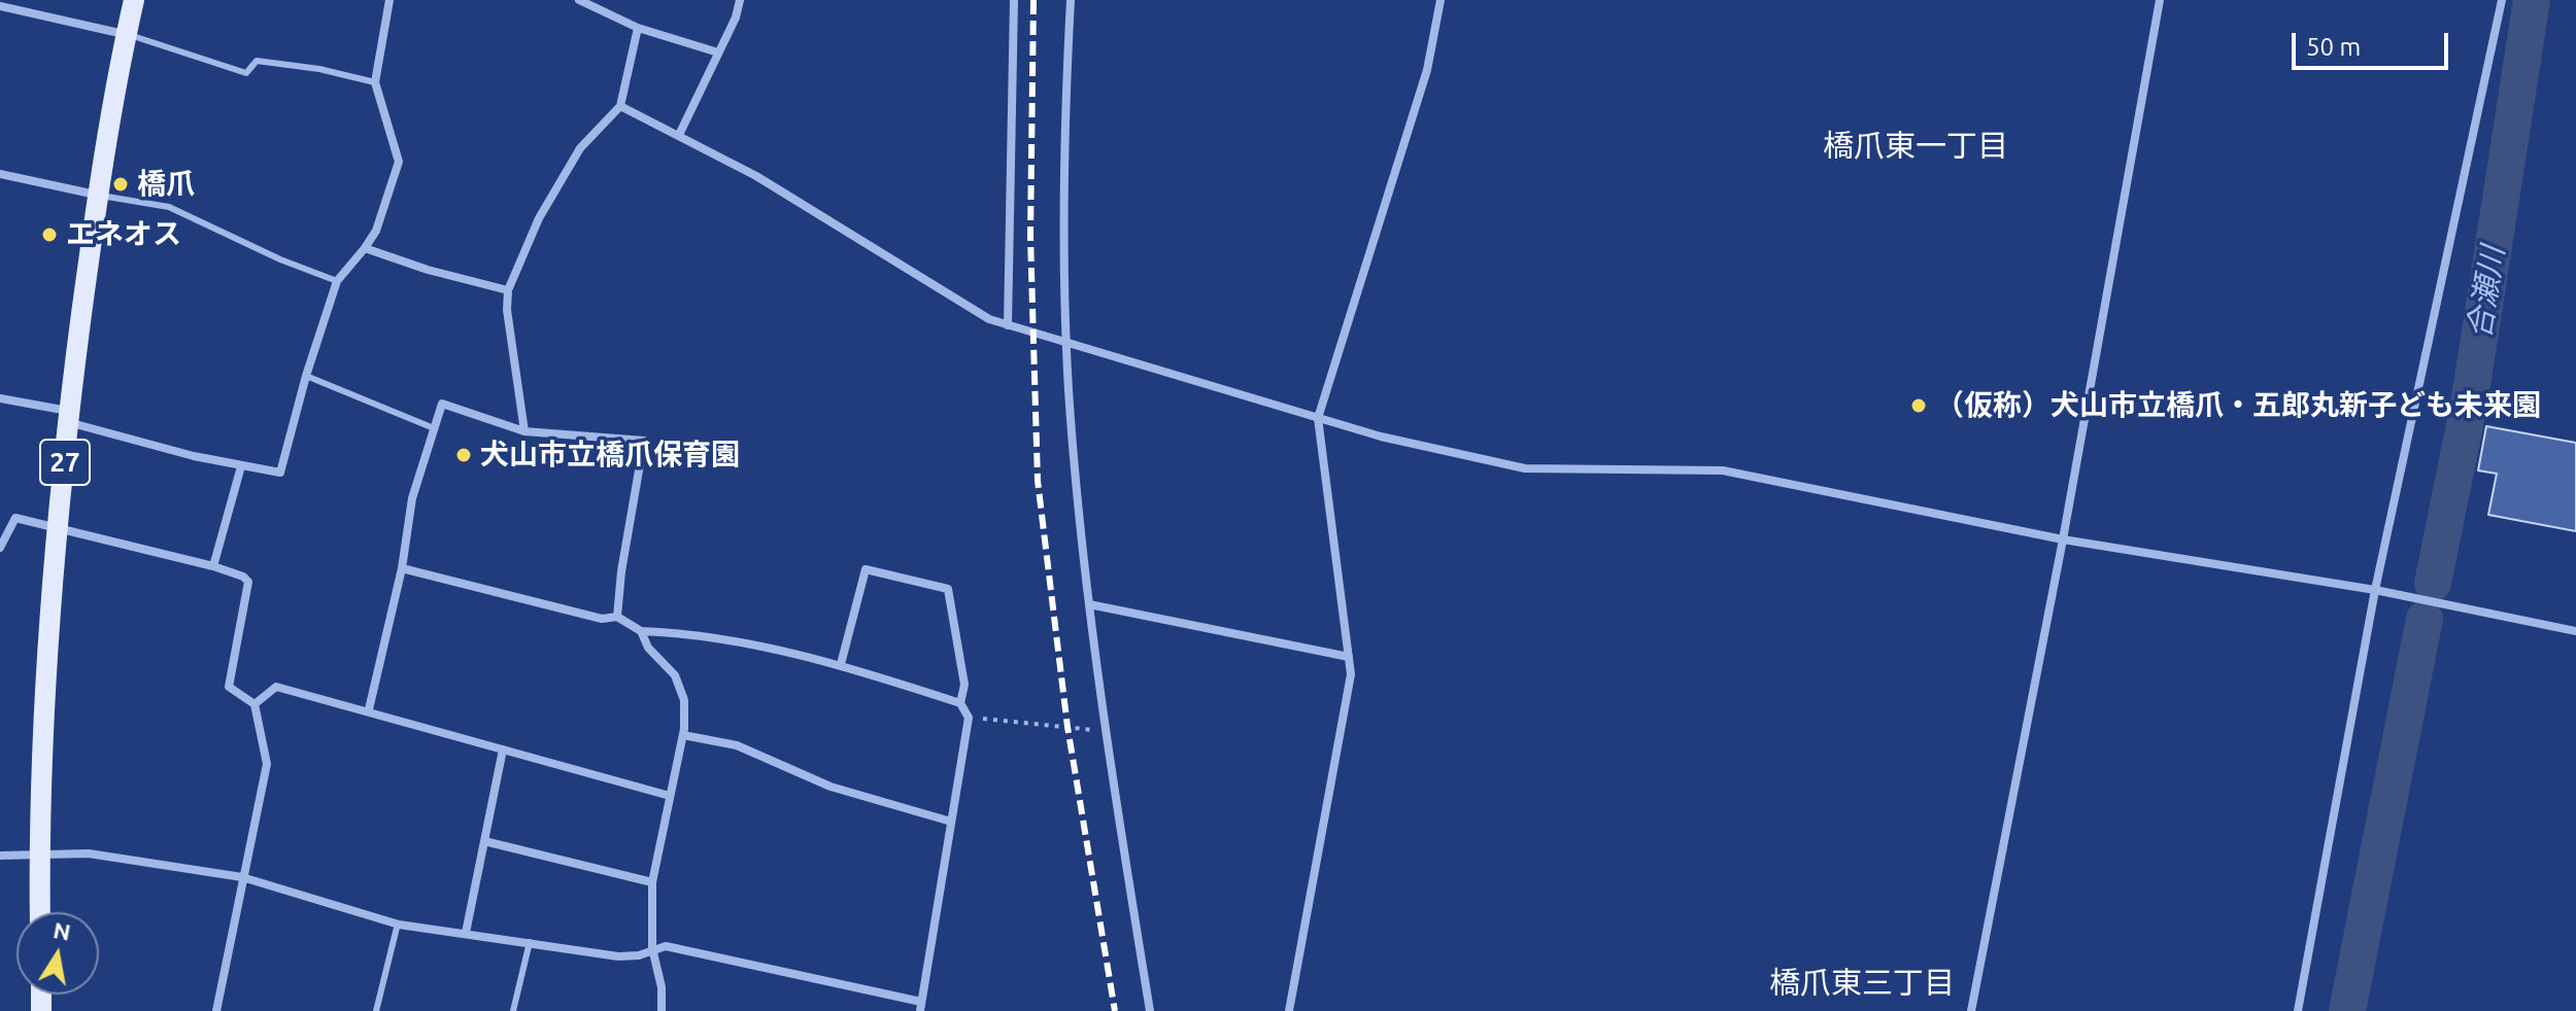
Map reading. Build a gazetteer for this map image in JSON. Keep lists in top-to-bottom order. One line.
{"streets":{"main road":["27"]},"districts":["橋爪東一丁目","橋爪東三丁目"],"water":["合瀬川"],"places":["橋爪","エネオス","（仮称）犬山市立橋爪・五郎丸新子ども未来園","犬山市立橋爪保育園"],"scale_bar":"50 m","north":"top"}
